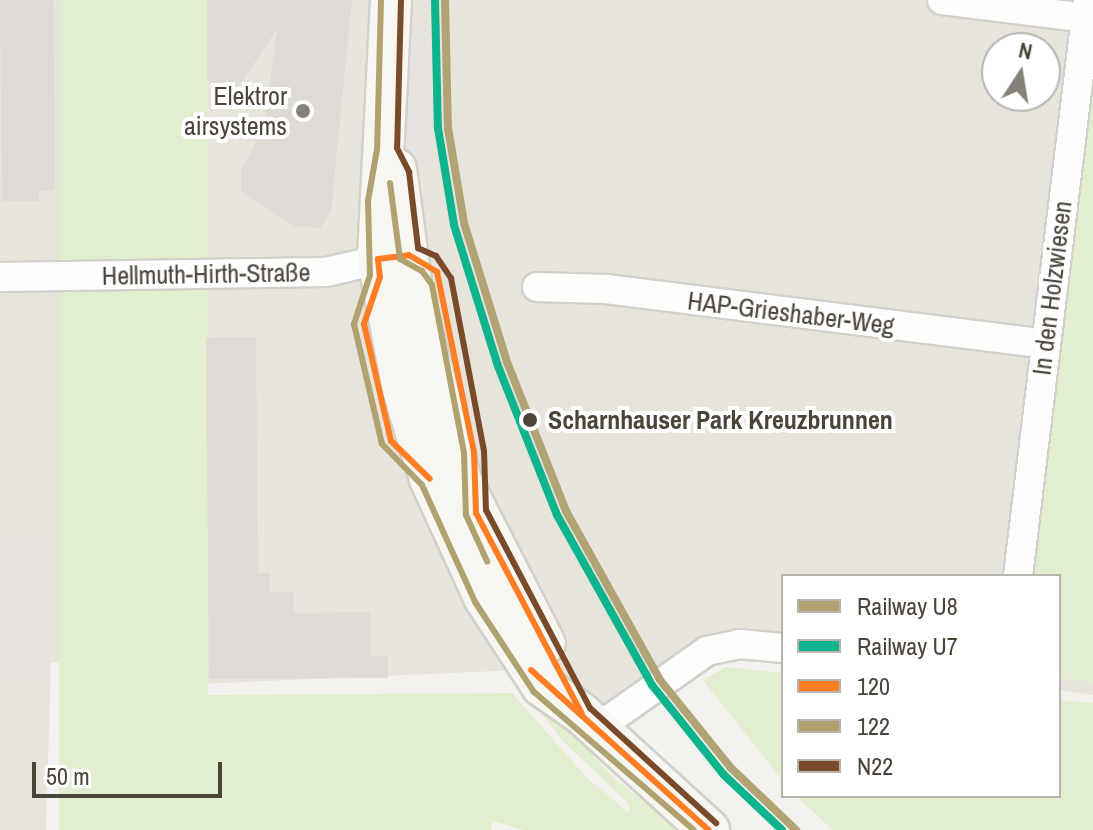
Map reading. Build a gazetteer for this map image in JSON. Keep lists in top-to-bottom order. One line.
{"streets":{"street":["Hellmuth-Hirth-Straße","In den Holzwiesen","HAP-Grieshaber-Weg"]},"crossings":[["In den Holzwiesen","HAP-Grieshaber-Weg"]],"places":["Elektror airsystems","Scharnhauser Park Kreuzbrunnen"],"lines":["rail line U8","rail line U7","transit line 122","transit line N22","transit line 120"],"legend":["Railway U8","Railway U7","120","122","N22"],"scale_bar":"50 m","north":"top"}
